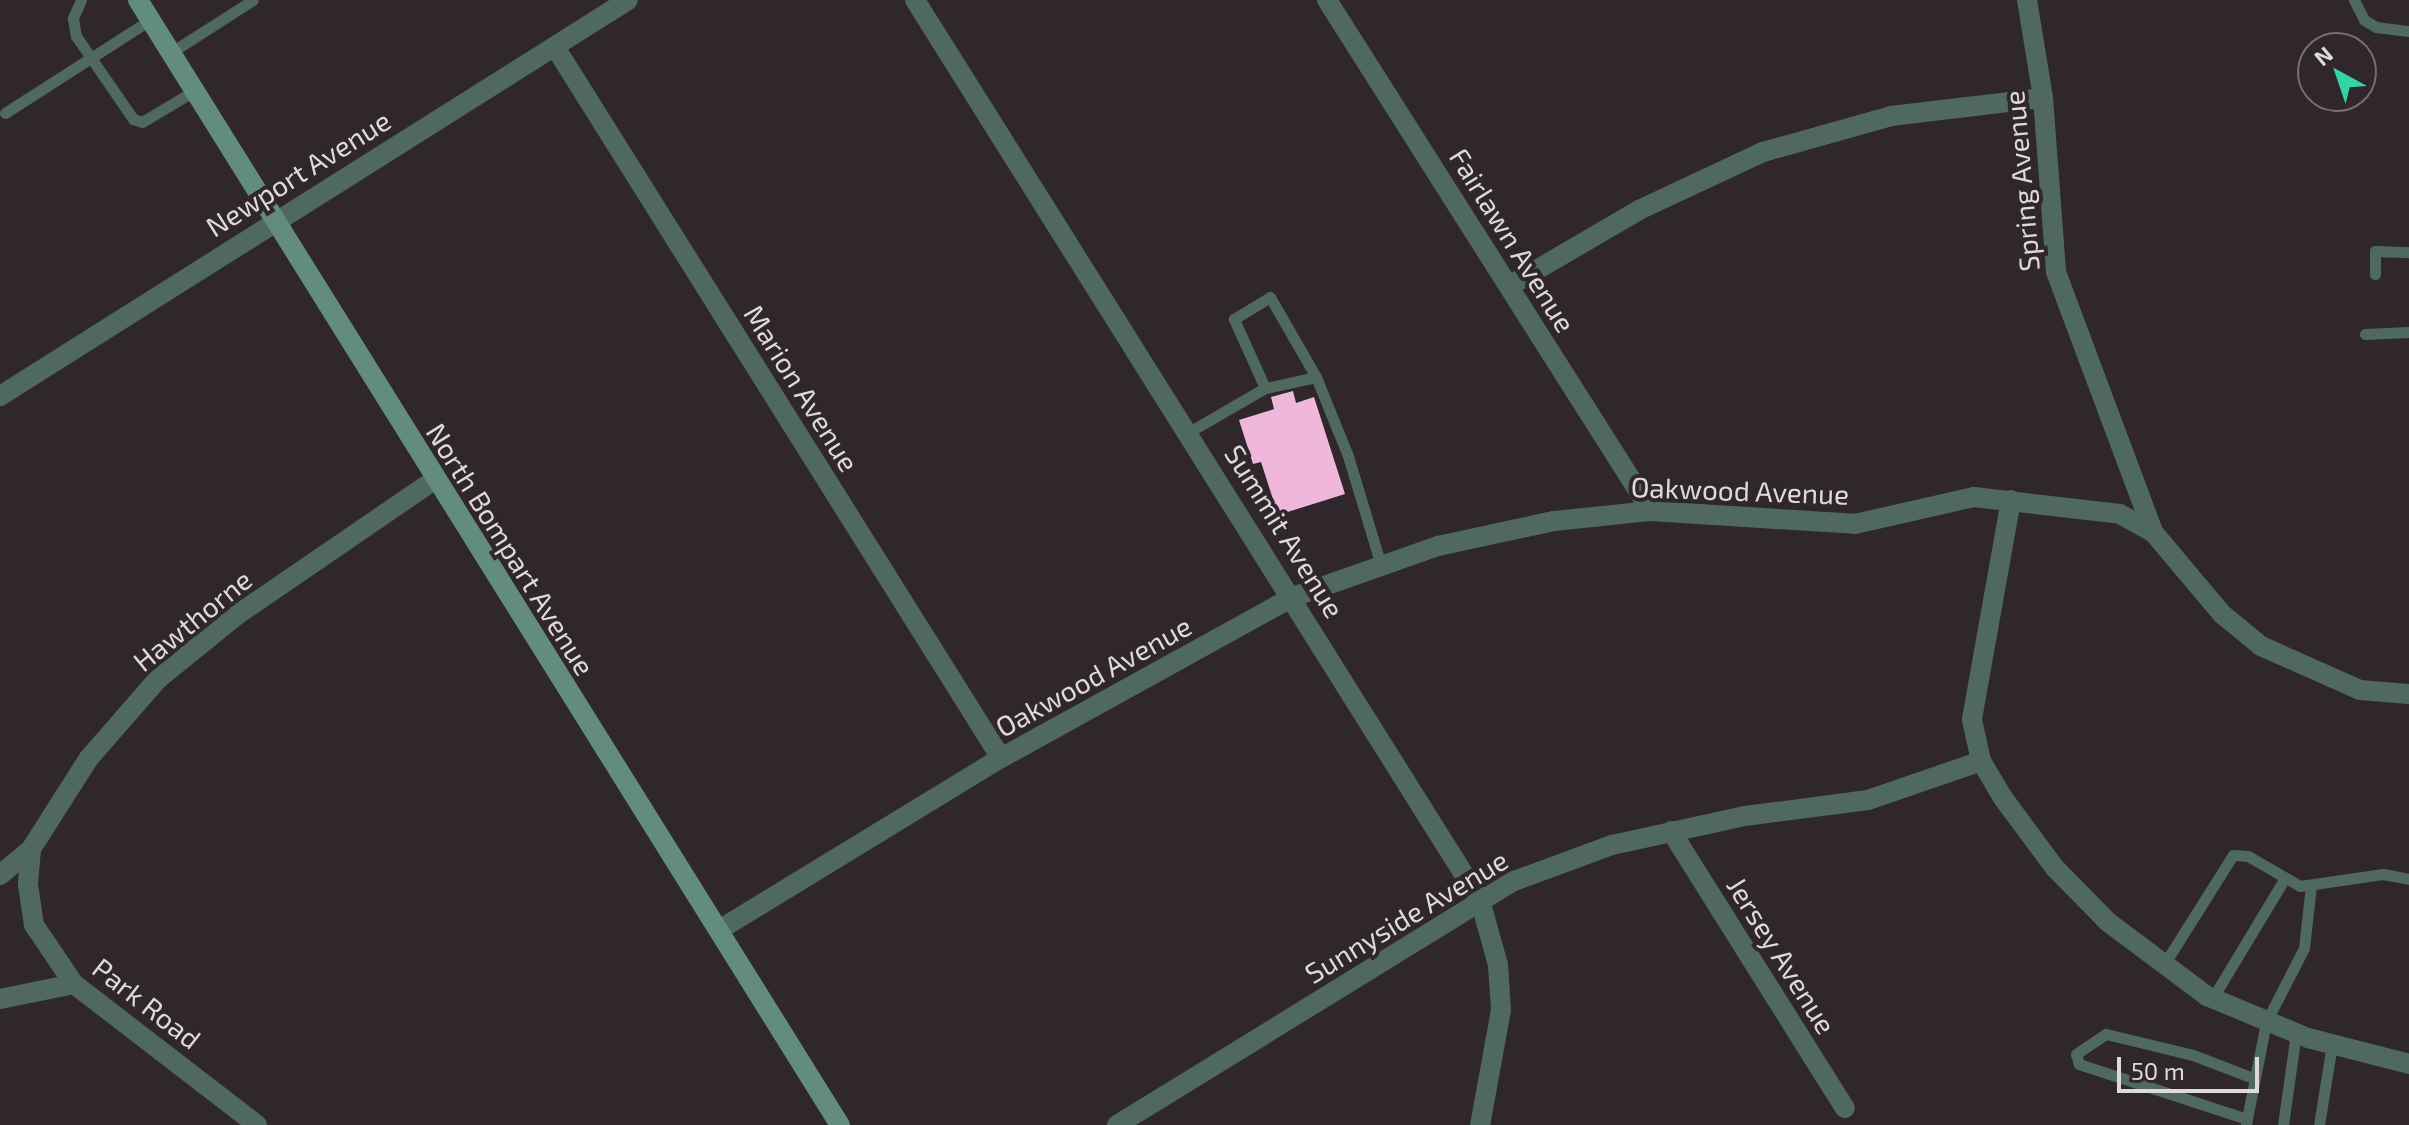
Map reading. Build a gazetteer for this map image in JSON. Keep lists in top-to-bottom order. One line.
{"streets":{"street":["Newport Avenue","Spring Avenue","Fairlawn Avenue","Marion Avenue","Oakwood Avenue","Summit Avenue","North Bompart Avenue","Hawthorne","Sunnyside Avenue","Jersey Avenue","Park Road"]},"crossings":[["Newport Avenue","Marion Avenue"],["Newport Avenue","North Bompart Avenue"],["Spring Avenue","Oakwood Avenue"],["Fairlawn Avenue","Oakwood Avenue"],["Marion Avenue","Oakwood Avenue"],["Oakwood Avenue","Summit Avenue"],["Oakwood Avenue","North Bompart Avenue"],["Summit Avenue","Sunnyside Avenue"],["North Bompart Avenue","Hawthorne"],["Hawthorne","Park Road"],["Sunnyside Avenue","Jersey Avenue"]],"scale_bar":"50 m","north":"top left"}
